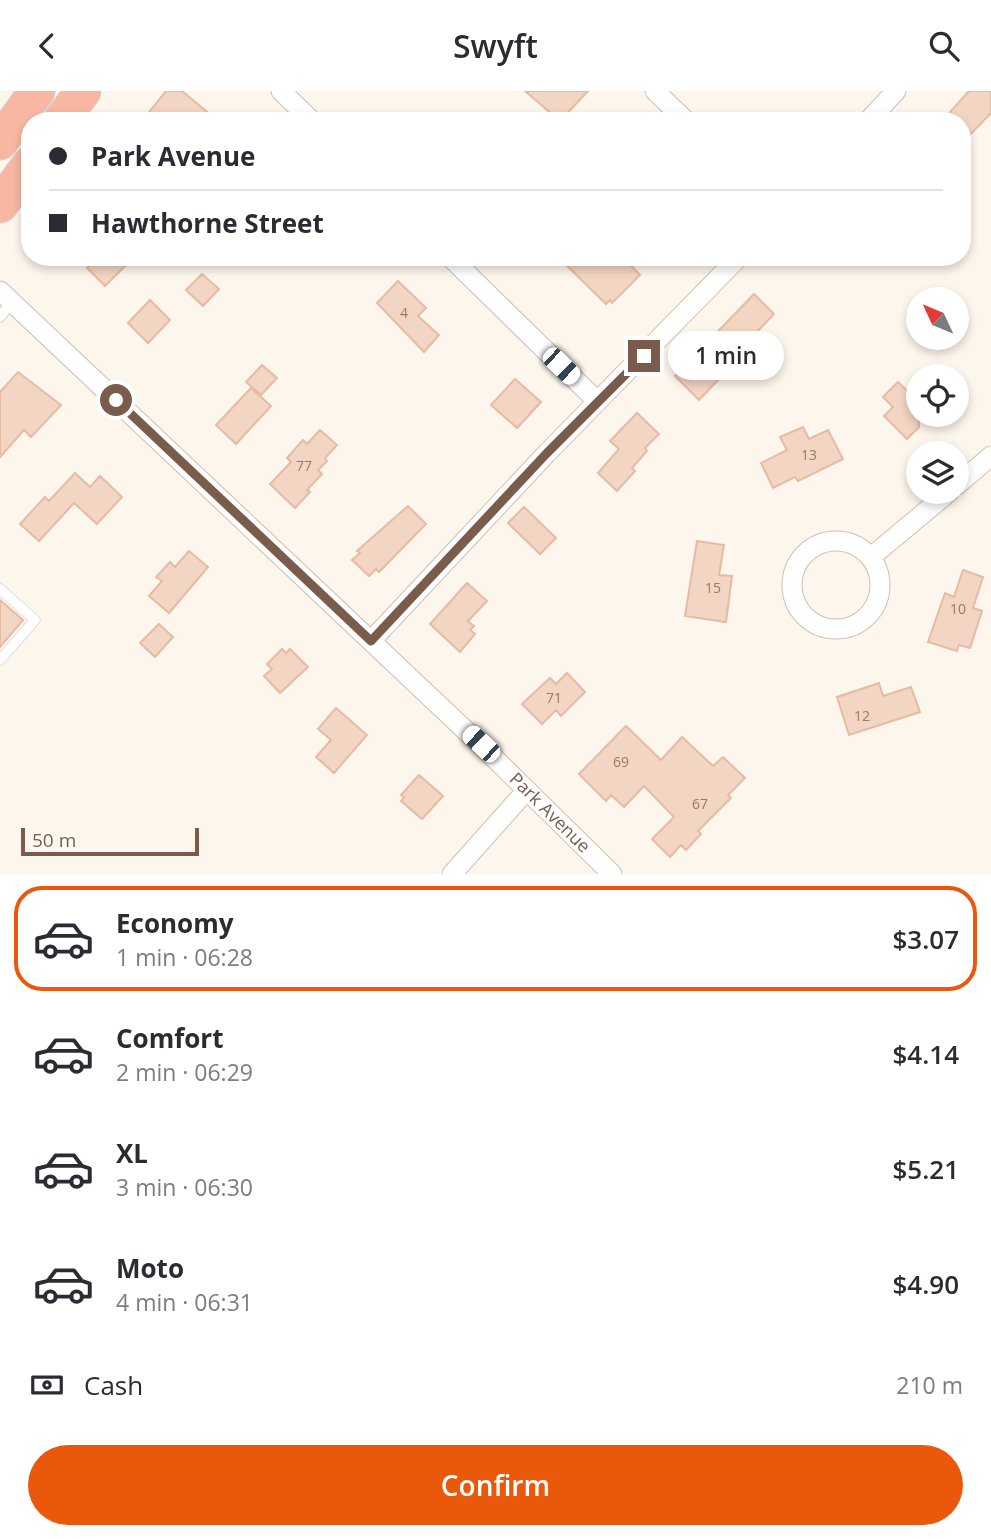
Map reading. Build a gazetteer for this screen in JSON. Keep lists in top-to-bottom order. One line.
{"streets":{"street":["Park Avenue"]},"house_numbers":["4","13","77","15","10","71","12","69","67"],"scale_bar":"50 m","north":"top left","page":{"header":"Swyft","banner":["Park Avenue","Hawthorne Street"],"bubble":"1 min","scale":"50 m","list":[{"name":"Economy","note":"1 min · 06:28","value":"$3.07"},{"name":"Comfort","note":"2 min · 06:29","value":"$4.14"},{"name":"XL","note":"3 min · 06:30","value":"$5.21"},{"name":"Moto","note":"4 min · 06:31","value":"$4.90"}],"pay":["Cash","210 m"],"buttons":"Confirm"}}
